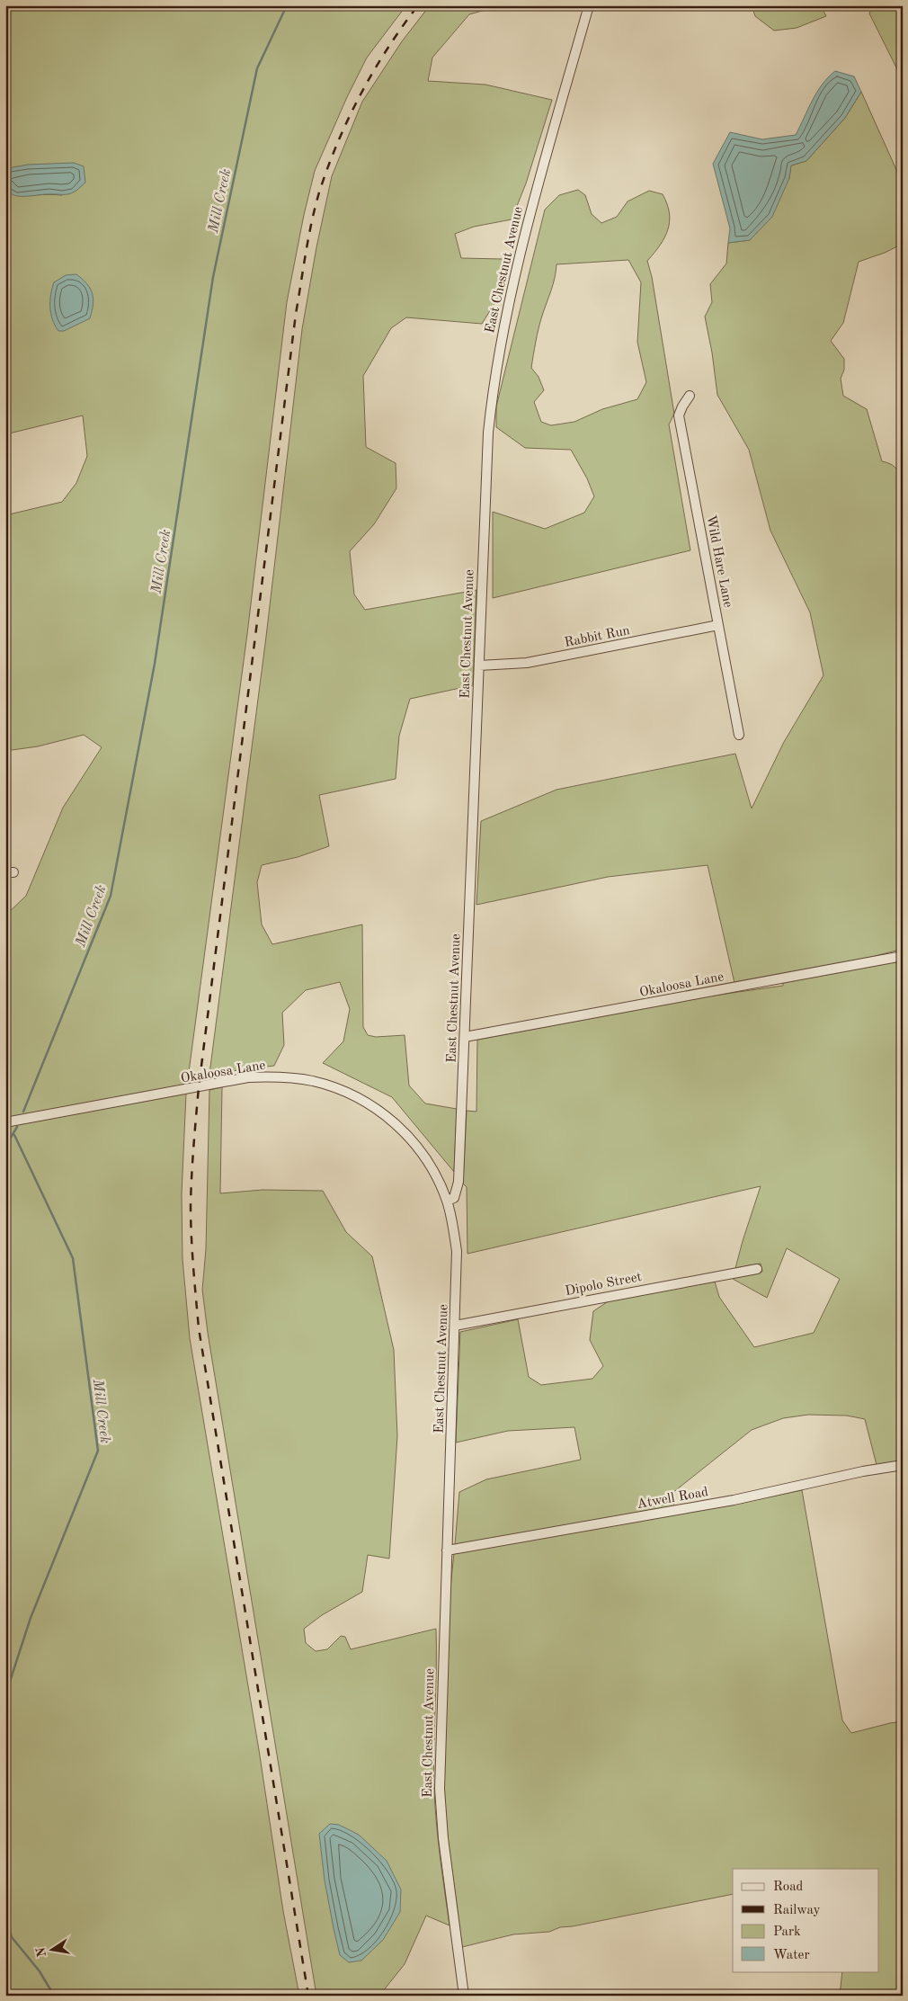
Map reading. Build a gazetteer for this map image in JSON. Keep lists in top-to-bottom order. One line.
{"streets":{"street":["East Chestnut Avenue","Wild Hare Lane","Rabbit Run","Okaloosa Lane","Dipolo Street","Atwell Road"]},"crossings":[["East Chestnut Avenue","Rabbit Run"],["East Chestnut Avenue","Okaloosa Lane"],["East Chestnut Avenue","Dipolo Street"],["East Chestnut Avenue","Atwell Road"],["Wild Hare Lane","Rabbit Run"]],"water":["Mill Creek"],"legend":["Road","Railway","Park","Water"],"north":"left"}
